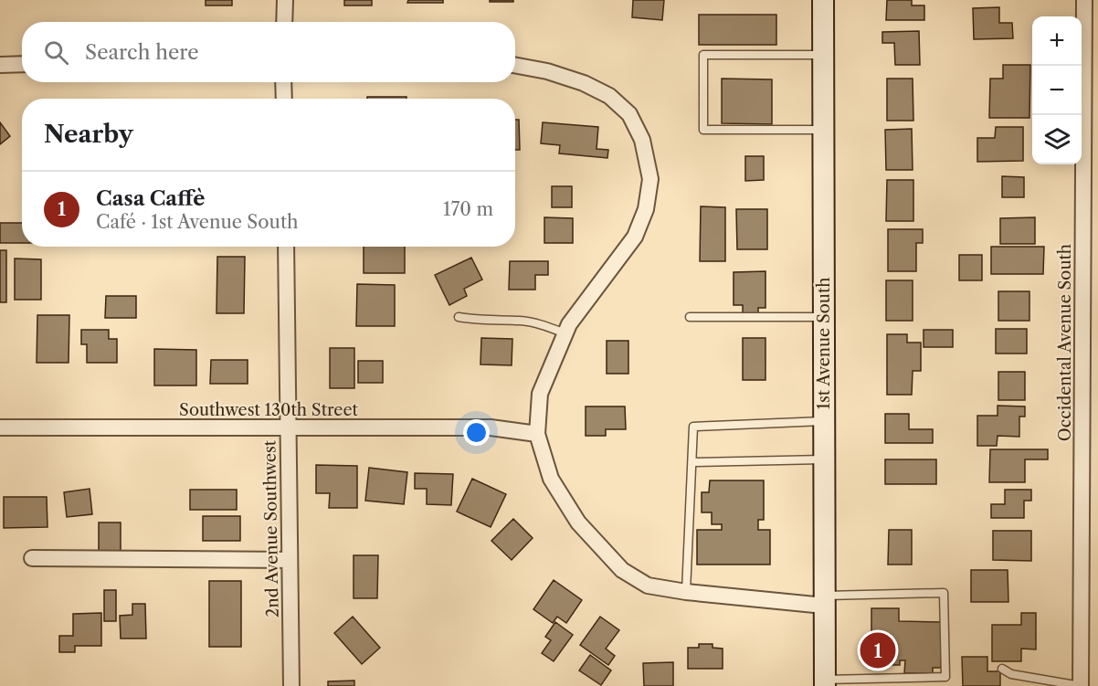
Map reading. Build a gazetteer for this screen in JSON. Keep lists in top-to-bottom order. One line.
{"streets":{"main road":["1st Avenue South"],"street":["Occidental Avenue South","Southwest 130th Street","2nd Avenue Southwest"]},"crossings":[["Southwest 130th Street","2nd Avenue Southwest"]],"page":{"map_buttons":["+","−"],"search":"Search here","heading":"Nearby","list":[{"mark":"1","name":"Casa Caffè","note":"Café · 1st Avenue South","value":"170 m"}],"pins":"1"}}
